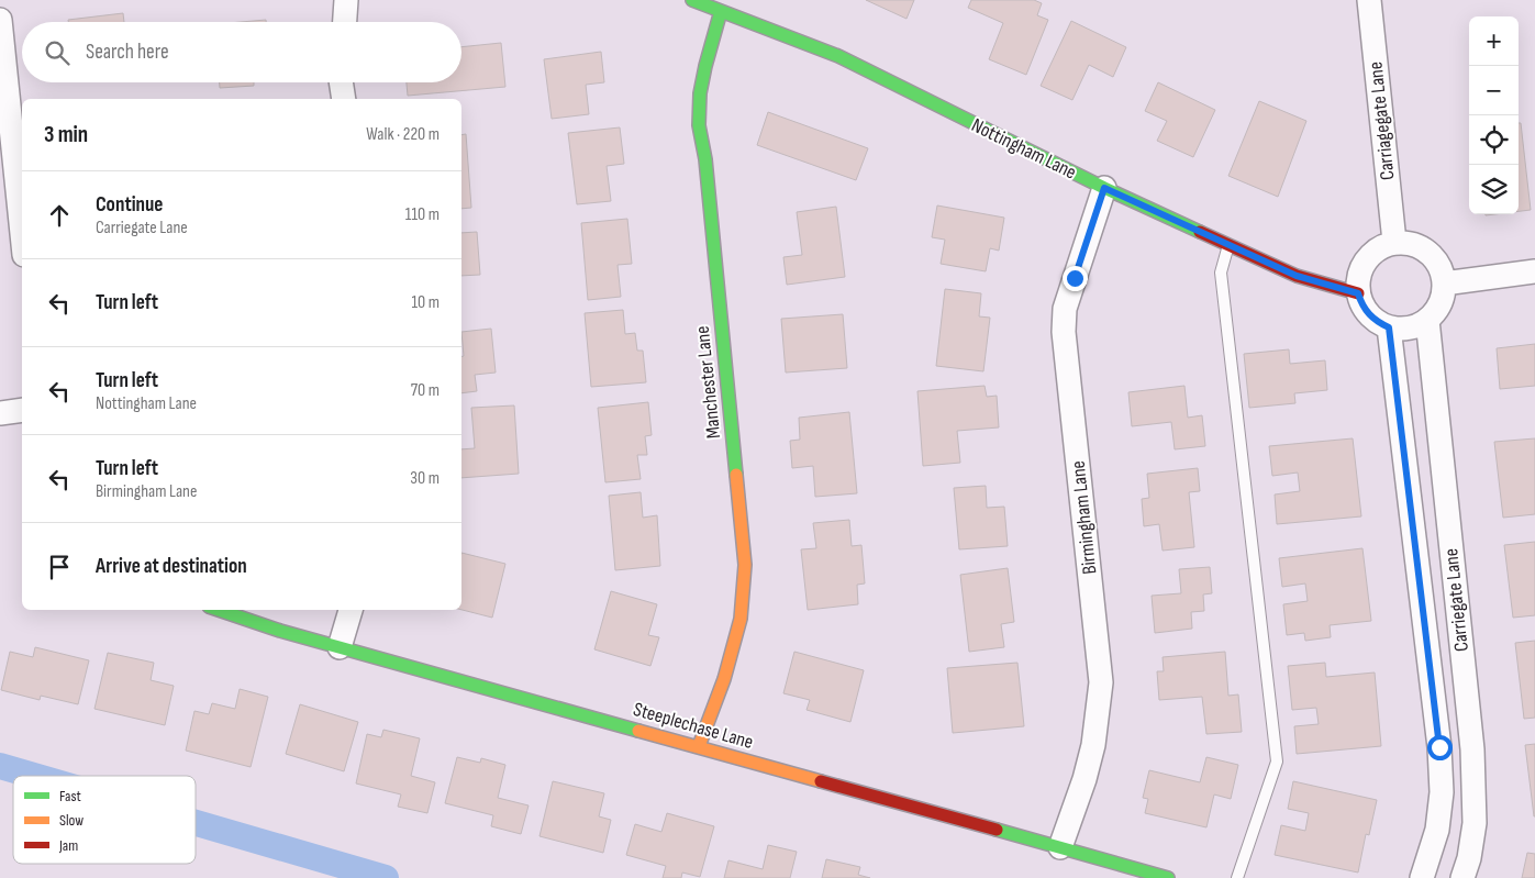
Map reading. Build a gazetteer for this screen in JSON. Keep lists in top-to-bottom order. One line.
{"streets":{"street":["Carriagegate Lane","Nottingham Lane","Manchester Lane","Birmingham Lane","Carriegate Lane","Steeplechase Lane"]},"crossings":[["Carriagegate Lane","Nottingham Lane"],["Carriagegate Lane","Carriegate Lane"],["Nottingham Lane","Manchester Lane"],["Nottingham Lane","Birmingham Lane"],["Nottingham Lane","Carriegate Lane"],["Manchester Lane","Steeplechase Lane"],["Birmingham Lane","Steeplechase Lane"]],"legend":["Fast","Slow","Jam"],"page":{"map_buttons":["+","−"],"search":"Search here","heading":["3 min","Walk · 220 m"],"list":[["Continue","Carriegate Lane","110 m"],["Turn left","10 m"],["Turn left","Nottingham Lane","70 m"],["Turn left","Birmingham Lane","30 m"],"Arrive at destination"]}}
